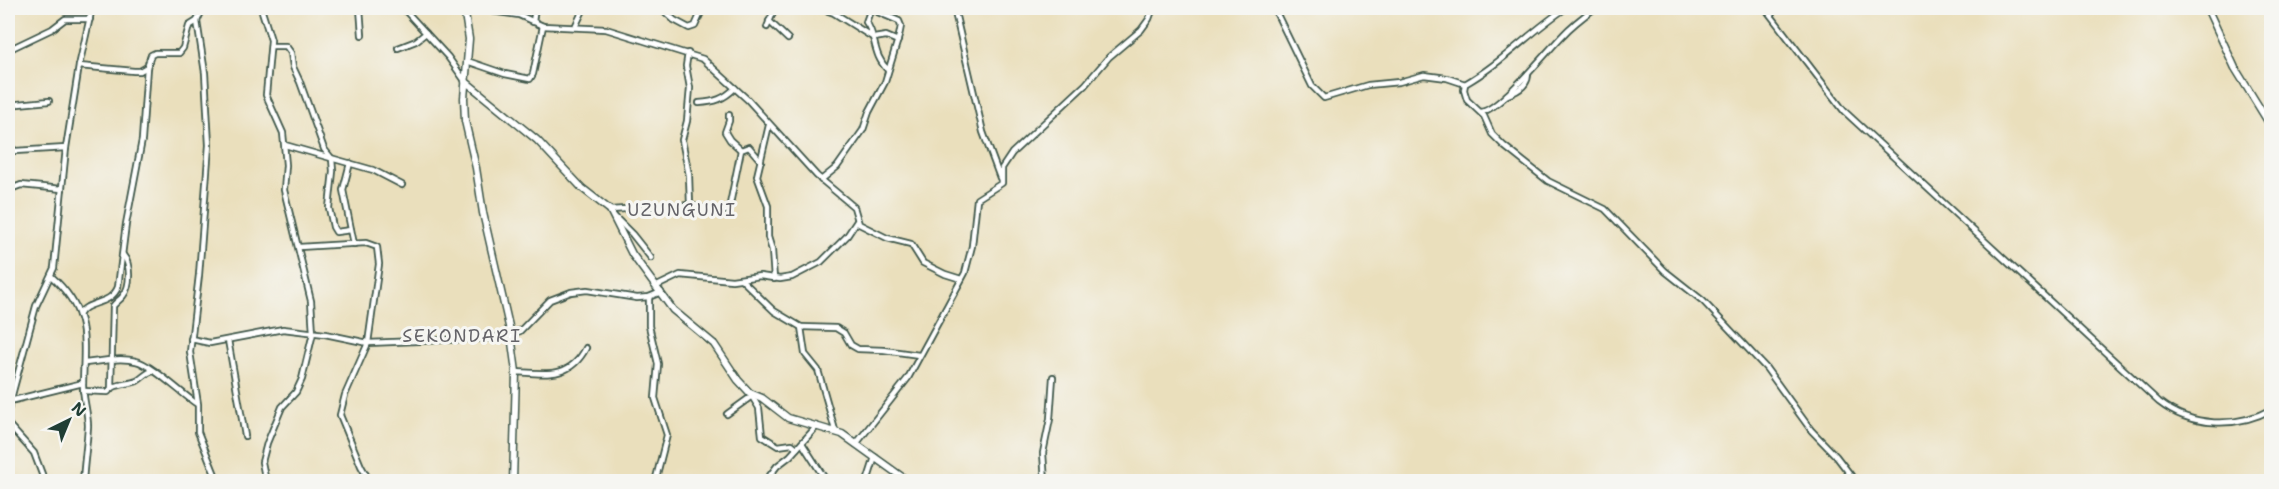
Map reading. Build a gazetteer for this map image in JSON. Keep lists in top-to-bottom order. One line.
{"districts":["UZUNGUNI","SEKONDARI"],"north":"top right"}
